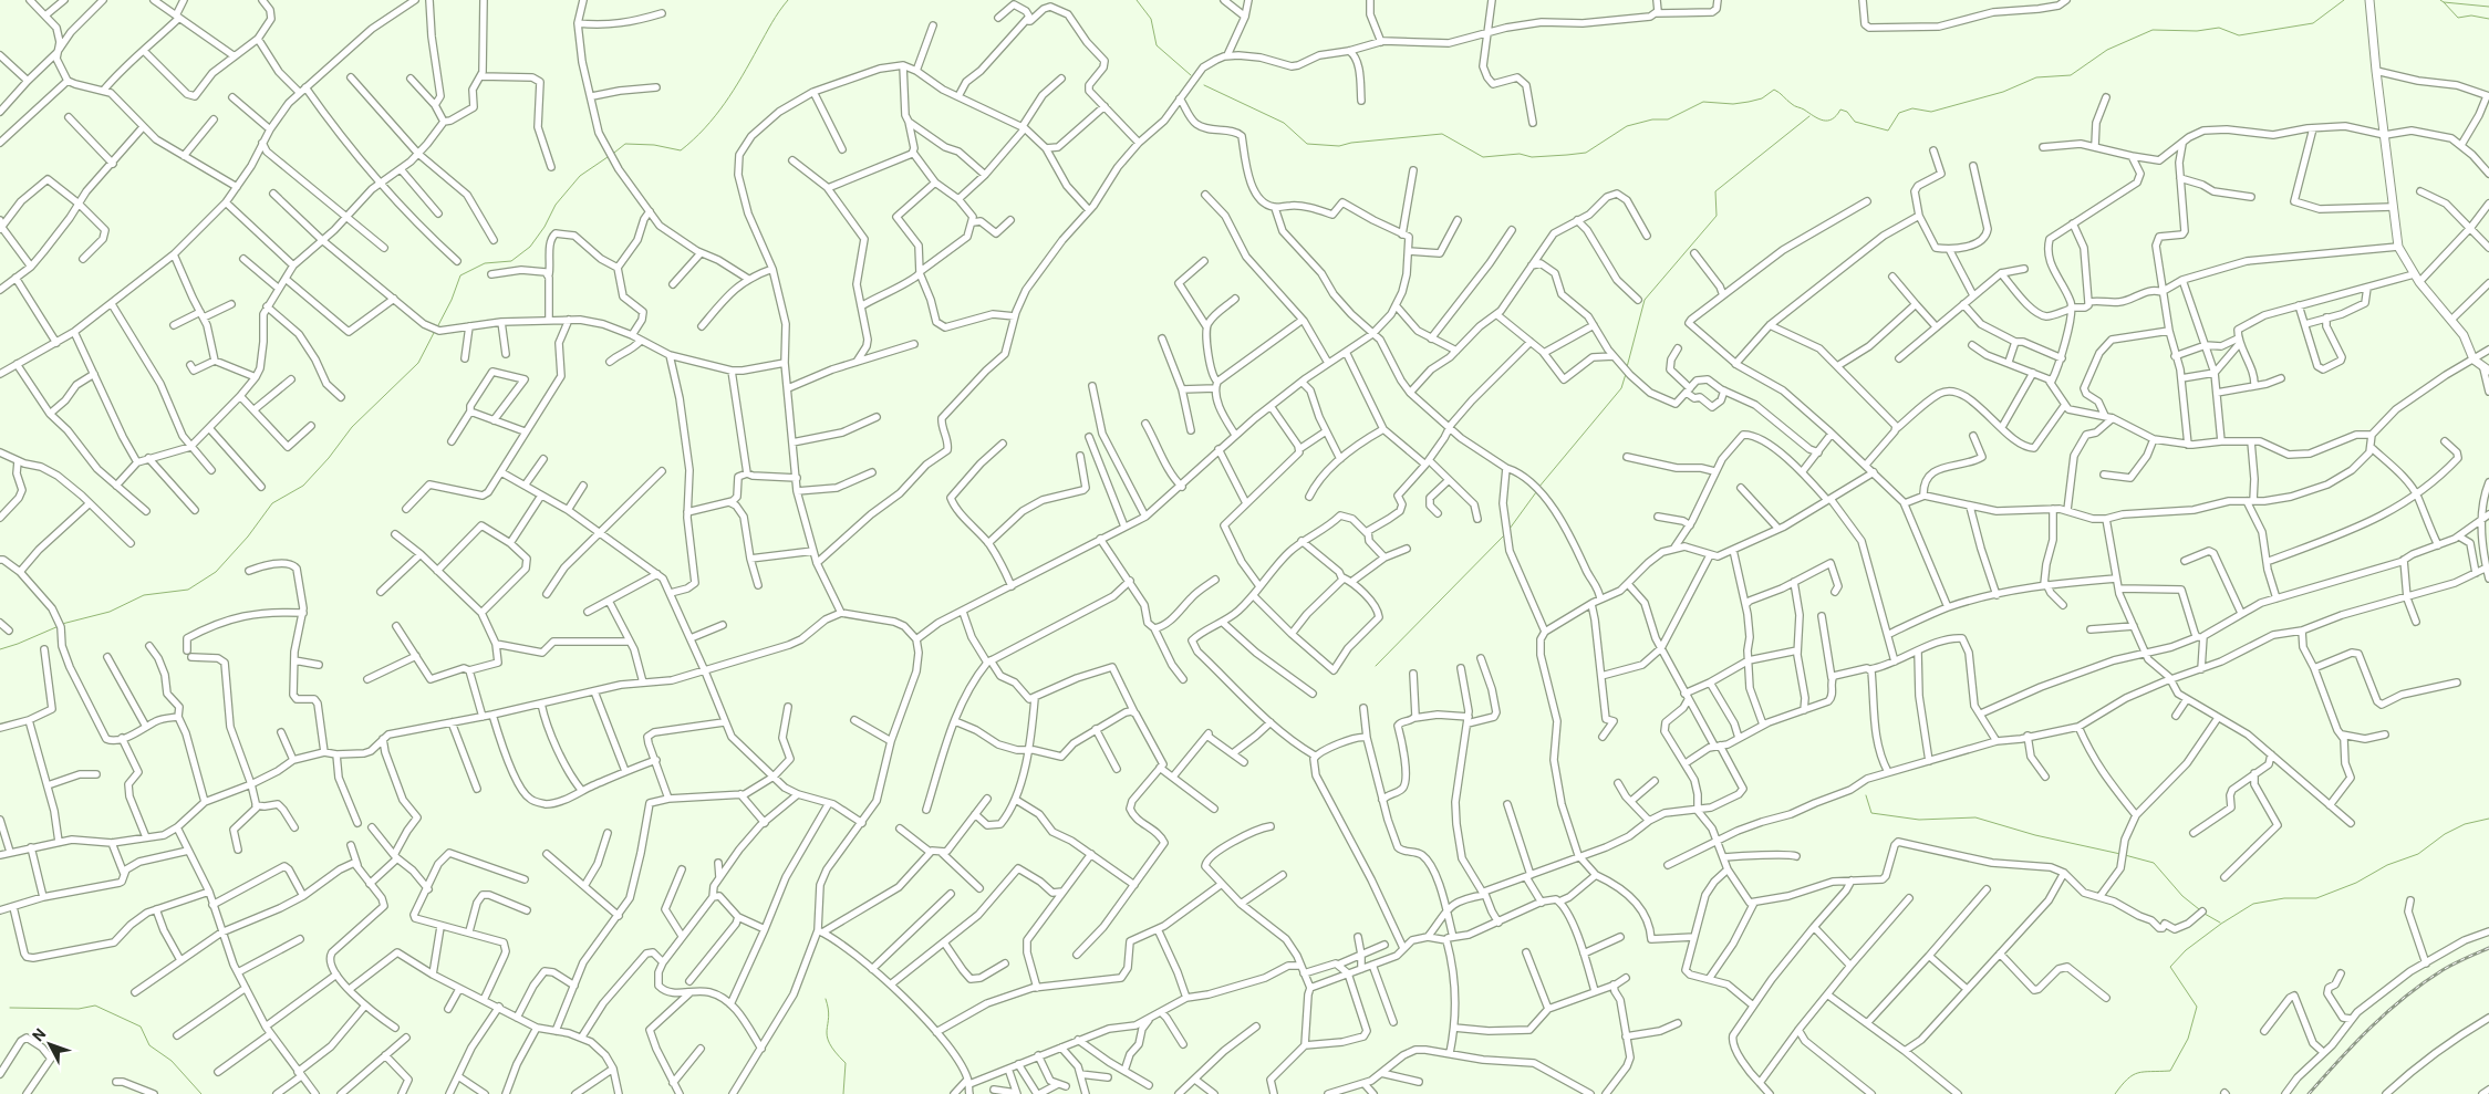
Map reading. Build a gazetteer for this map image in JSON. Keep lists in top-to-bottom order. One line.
{"north":"top left"}
